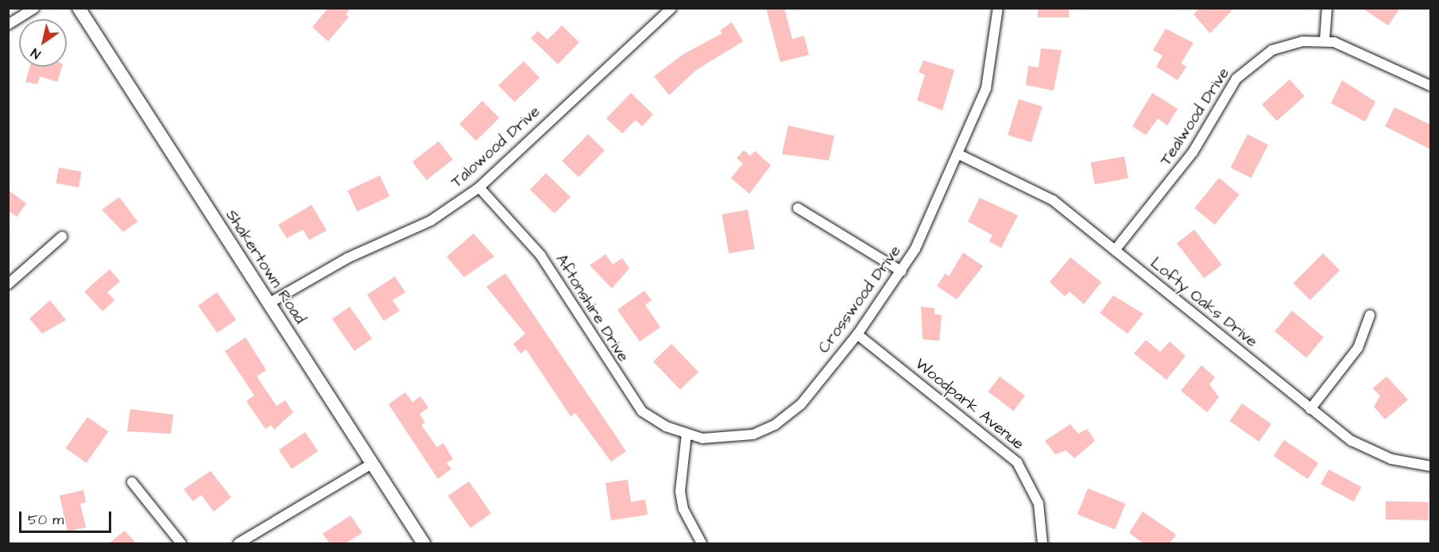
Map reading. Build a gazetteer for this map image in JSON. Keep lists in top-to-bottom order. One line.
{"streets":{"street":["Tealwood Drive","Talowood Drive","Shakertown Road","Crosswood Drive","Lofty Oaks Drive","Aftonshire Drive","Woodpark Avenue"]},"crossings":[["Tealwood Drive","Lofty Oaks Drive"],["Talowood Drive","Shakertown Road"],["Talowood Drive","Aftonshire Drive"],["Crosswood Drive","Lofty Oaks Drive"],["Crosswood Drive","Aftonshire Drive"],["Crosswood Drive","Woodpark Avenue"]],"scale_bar":"50 m","north":"bottom left"}
